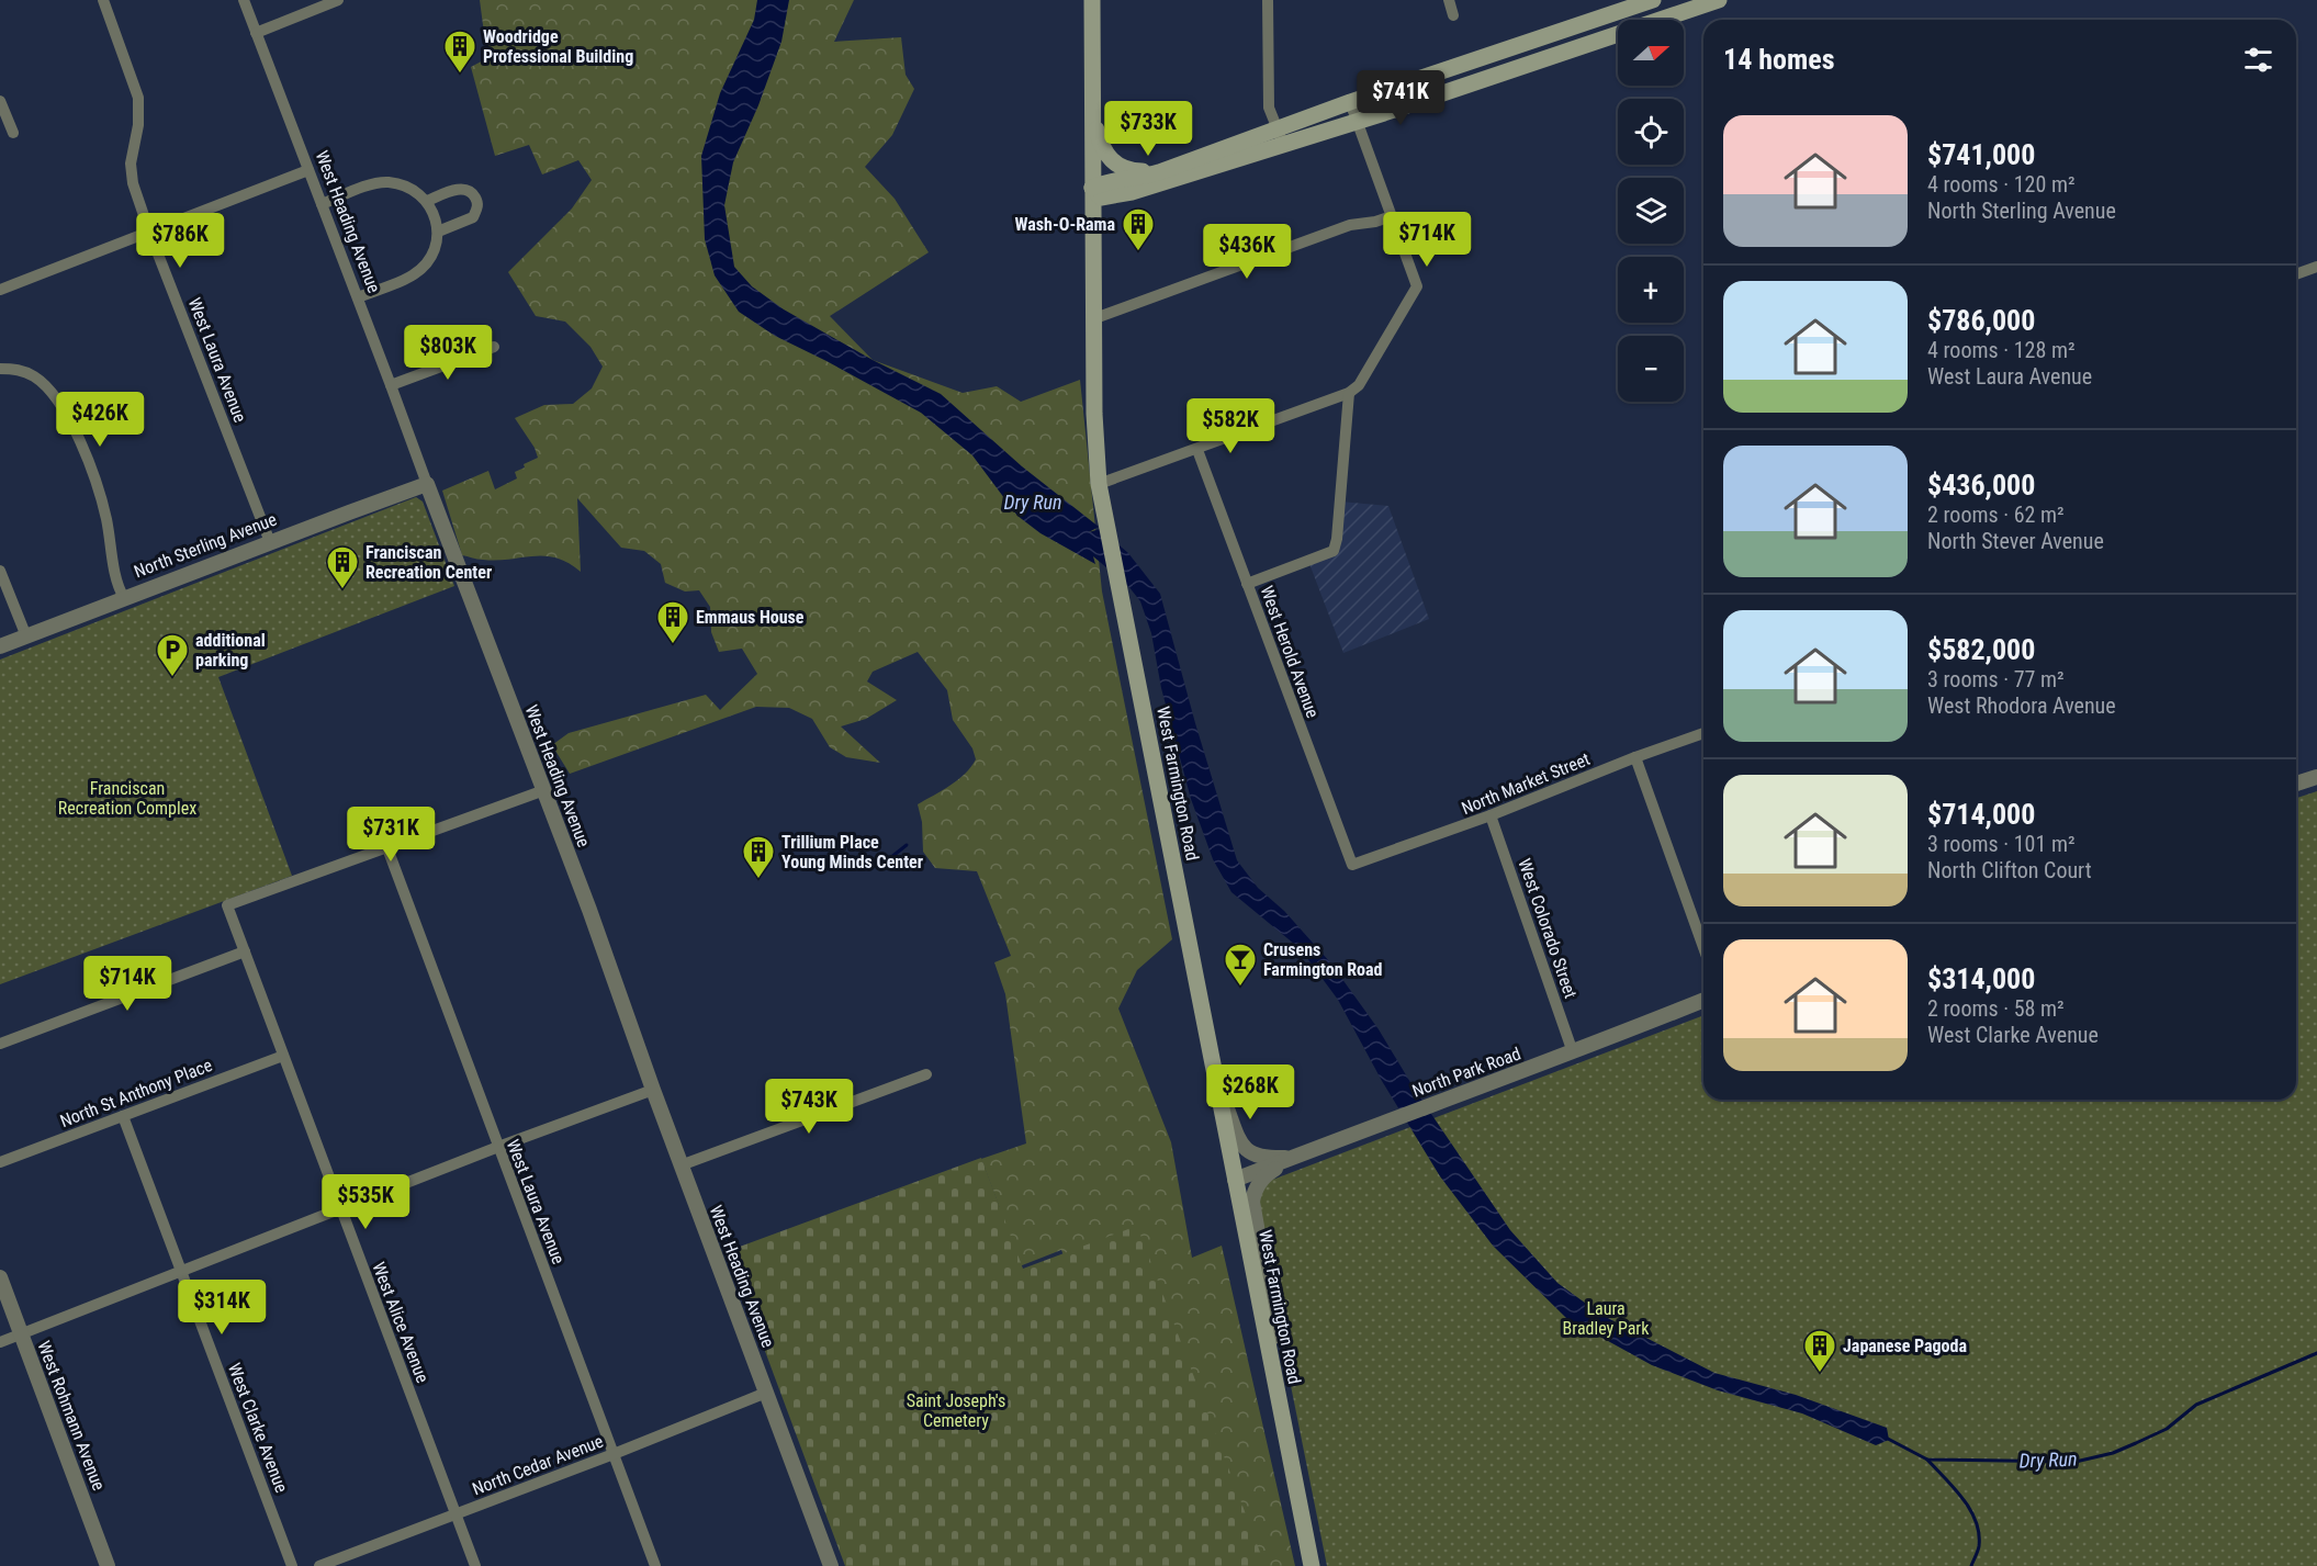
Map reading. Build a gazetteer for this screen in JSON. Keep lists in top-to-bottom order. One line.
{"streets":{"main road":["West Farmington Road"],"street":["West Heading Avenue","West Laura Avenue","North Sterling Avenue","West Herold Avenue","North Market Street","West Colorado Street","North Park Road","North St Anthony Place","West Alice Avenue","West Rohmann Avenue","West Clarke Avenue","North Cedar Avenue"]},"crossings":[["West Heading Avenue","North Sterling Avenue"],["West Heading Avenue","North Cedar Avenue"],["West Laura Avenue","North Sterling Avenue"],["West Laura Avenue","West Alice Avenue"],["West Laura Avenue","North Cedar Avenue"],["West Herold Avenue","North Market Street"],["West Farmington Road","North Park Road"],["North Market Street","West Colorado Street"],["West Colorado Street","North Park Road"],["North St Anthony Place","West Alice Avenue"],["North St Anthony Place","West Clarke Avenue"],["West Alice Avenue","North Cedar Avenue"]],"water":["Dry Run"],"parks":["Franciscan Recreation Complex","Laura Bradley Park","Saint Joseph's Cemetery"],"places":{"building":["Woodridge Professional Building","Wash-O-Rama","Franciscan Recreation Center","Emmaus House","Trillium Place Young Minds Center","Japanese Pagoda"],"parking":["additional parking"],"bar":["Crusens Farmington Road"]},"north":"right","page":{"map_buttons":["+","−"],"heading":"14 homes","price":["$741K","$733K","$714K","$786K","$436K","$803K","$426K","$582K","$731K","$714K","$268K","$743K","$535K","$314K"],"list":[{"name":"$741,000","note":"4 rooms · 120 m² · North Sterling Avenue"},{"name":"$786,000","note":"4 rooms · 128 m² · West Laura Avenue"},{"name":"$436,000","note":"2 rooms · 62 m² · North Stever Avenue"},{"name":"$582,000","note":"3 rooms · 77 m² · West Rhodora Avenue"},{"name":"$714,000","note":"3 rooms · 101 m² · North Clifton Court"},{"name":"$314,000","note":"2 rooms · 58 m² · West Clarke Avenue"}]}}
